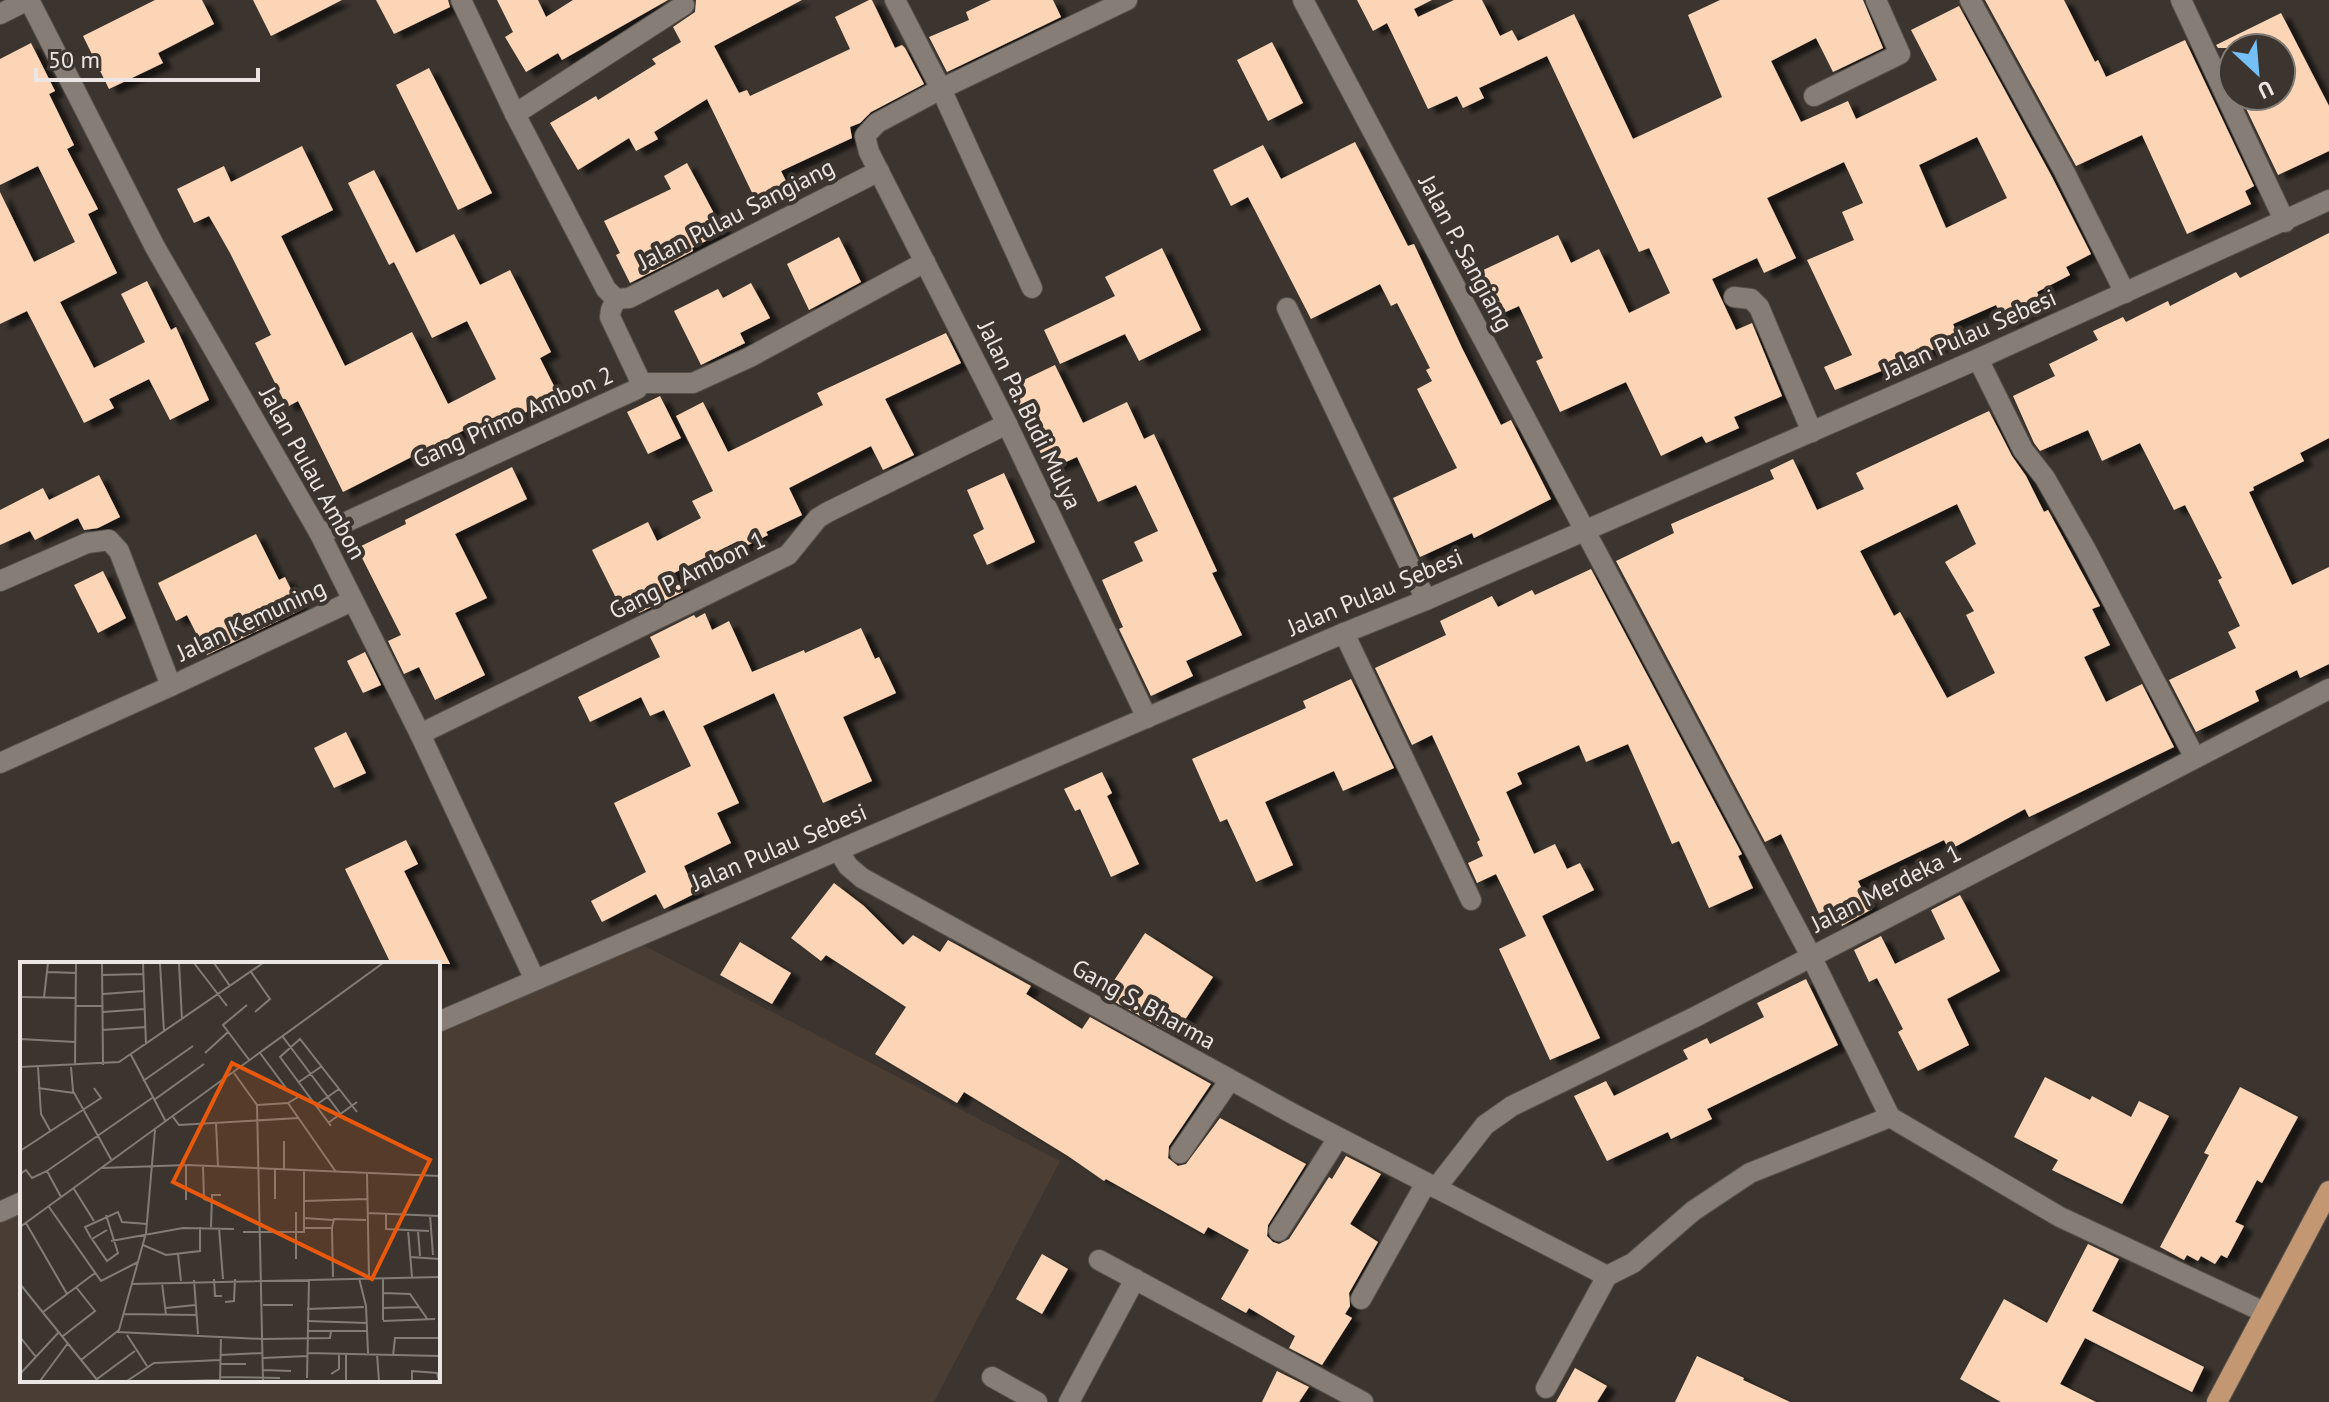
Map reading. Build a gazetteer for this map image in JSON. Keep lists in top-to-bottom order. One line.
{"streets":{"street":["Jalan Pulau Sangiang","Jalan P. Sangiang","Jalan Pulau Sebesi","Jalan Pa. Budi Mulya","Gang Primo Ambon 2","Jalan Pulau Ambon","Gang P. Ambon 1","Jalan Kemuning","Jalan Merdeka 1","Gang S. Bharma"]},"crossings":[["Jalan Pulau Sangiang","Jalan Pa. Budi Mulya"],["Jalan Pulau Sangiang","Gang Primo Ambon 2"],["Jalan P. Sangiang","Jalan Pulau Sebesi"],["Jalan P. Sangiang","Jalan Merdeka 1"],["Jalan Pulau Sebesi","Jalan Pa. Budi Mulya"],["Jalan Pulau Sebesi","Jalan Pulau Ambon"],["Jalan Pulau Sebesi","Jalan Merdeka 1"],["Jalan Pulau Sebesi","Gang S. Bharma"],["Jalan Pa. Budi Mulya","Gang P. Ambon 1"],["Gang Primo Ambon 2","Jalan Pulau Ambon"],["Jalan Pulau Ambon","Gang P. Ambon 1"],["Jalan Pulau Ambon","Jalan Kemuning"]],"scale_bar":"50 m","north":"bottom right"}
